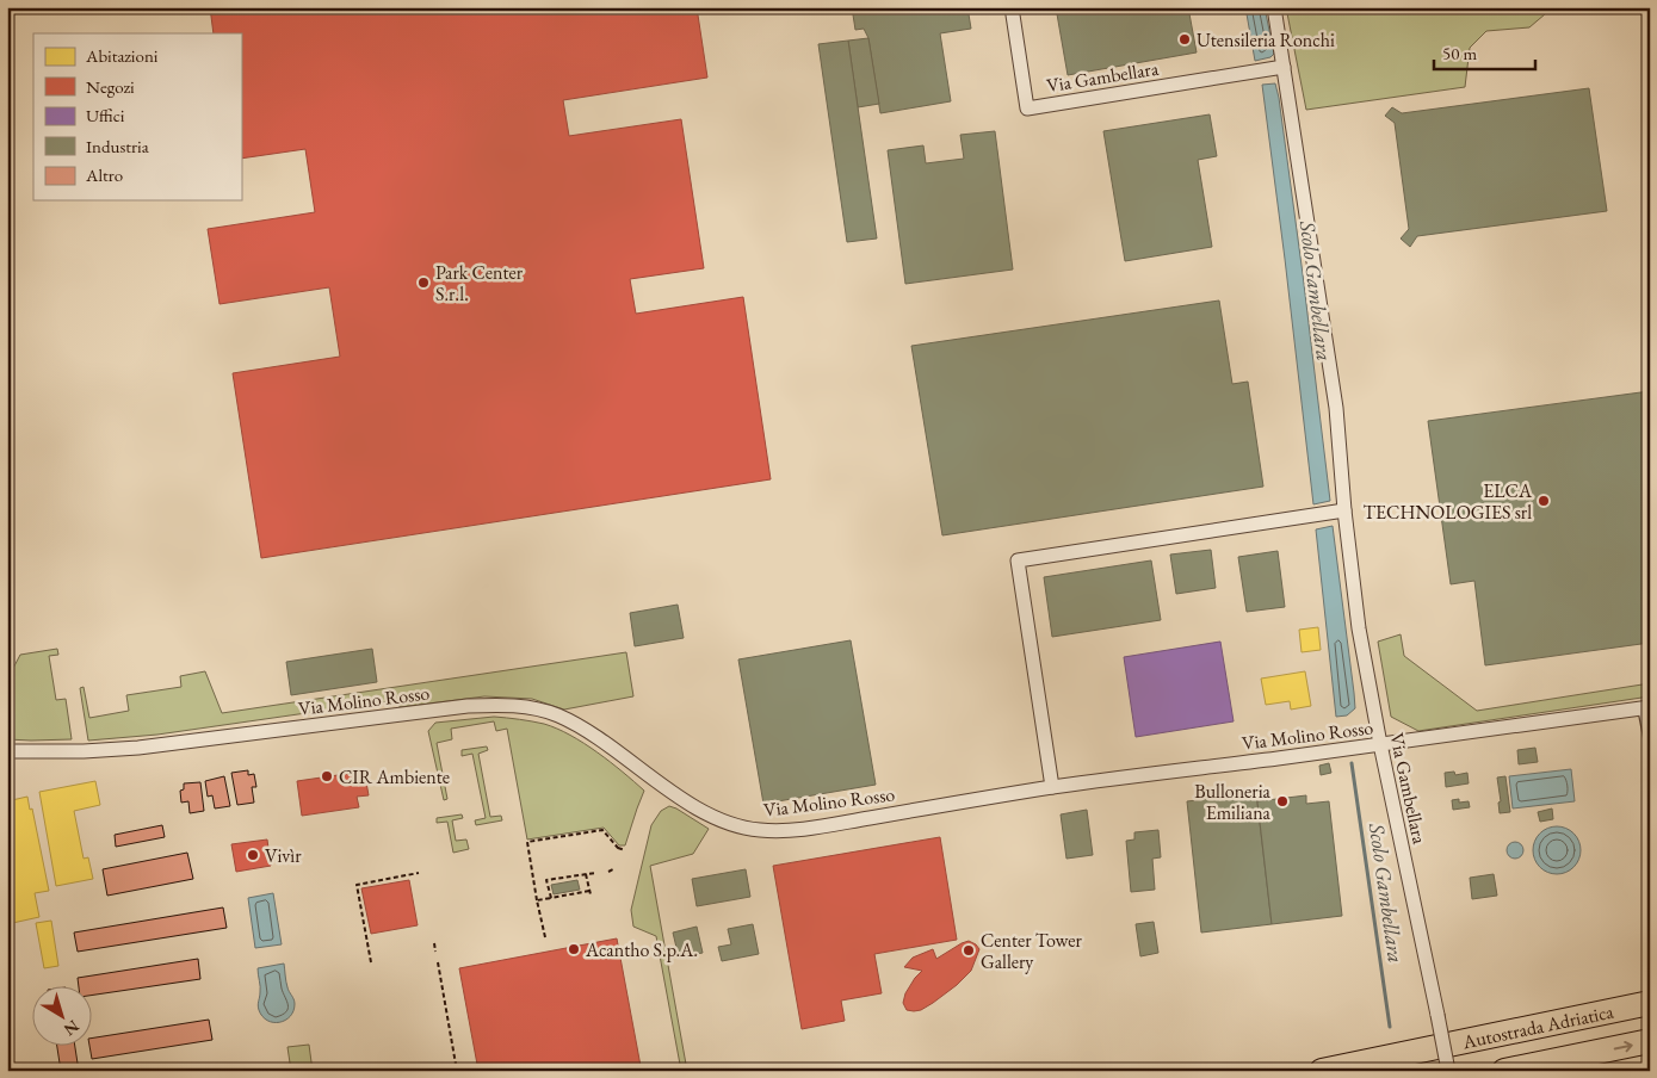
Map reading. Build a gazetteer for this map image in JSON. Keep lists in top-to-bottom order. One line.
{"streets":{"highway":["Autostrada Adriatica"],"street":["Via Gambellara","Via Molino Rosso"]},"crossings":[["Via Gambellara","Via Molino Rosso"]],"water":["Scolo Gambellara"],"places":["Utensileria Ronchi","Park Center S.r.l.","ELCA TECHNOLOGIES srl","CIR Ambiente","Bulloneria Emiliana","Vivìr","Acantho S.p.A.","Center Tower Gallery"],"legend":["Abitazioni","Negozi","Uffici","Industria","Altro"],"scale_bar":"50 m","north":"bottom right"}
